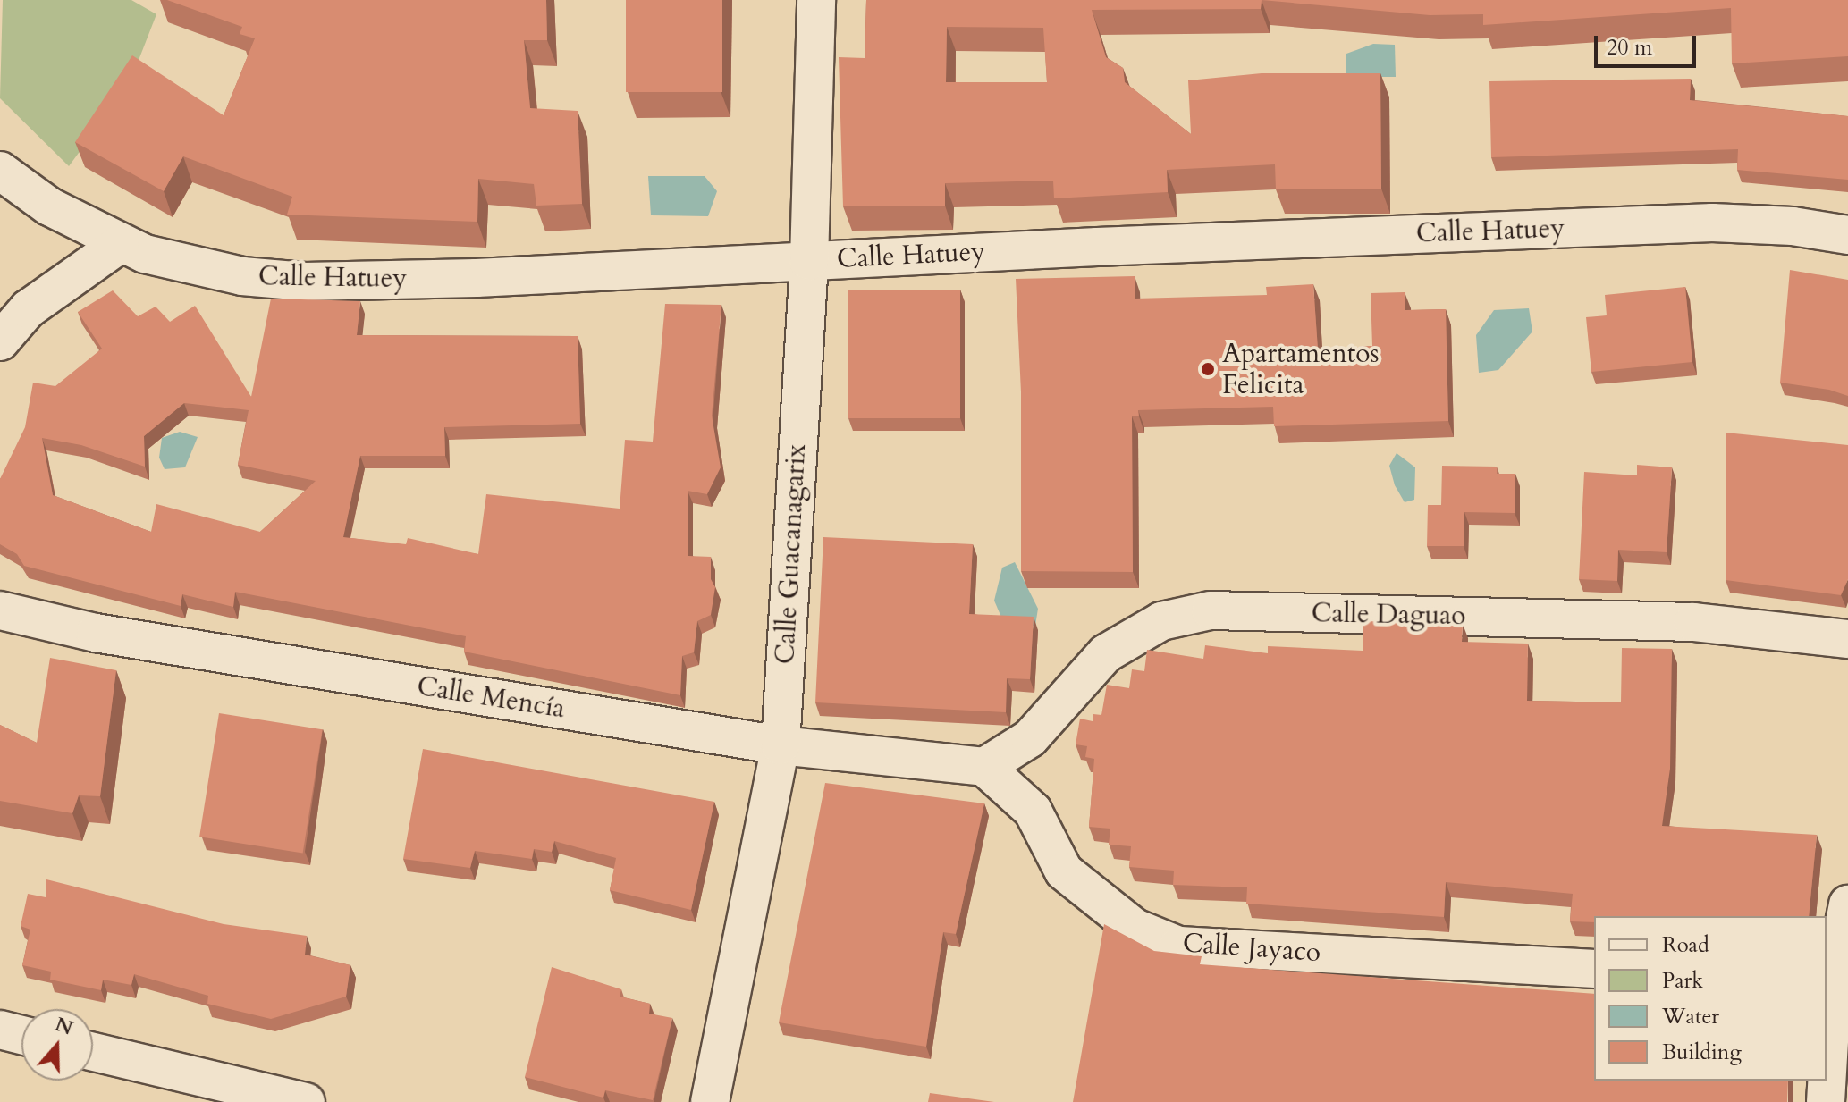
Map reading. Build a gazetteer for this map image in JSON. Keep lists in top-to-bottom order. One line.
{"streets":{"street":["Calle Hatuey","Calle Guacanagarix","Calle Daguao","Calle Mencía","Calle Jayaco"]},"crossings":[["Calle Hatuey","Calle Guacanagarix"],["Calle Guacanagarix","Calle Mencía"],["Calle Daguao","Calle Mencía"],["Calle Daguao","Calle Jayaco"],["Calle Mencía","Calle Jayaco"]],"places":["Apartamentos Felicita"],"legend":["Road","Park","Water","Building"],"scale_bar":"20 m","north":"top"}
